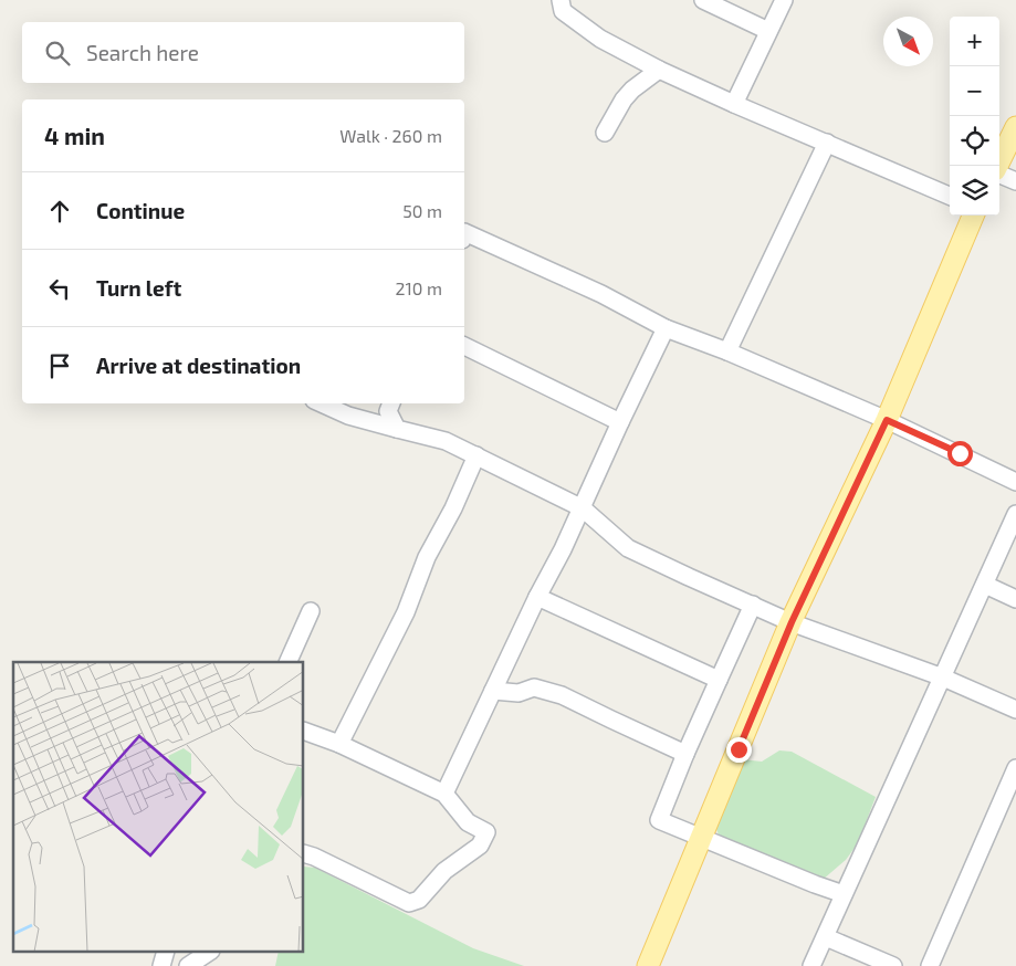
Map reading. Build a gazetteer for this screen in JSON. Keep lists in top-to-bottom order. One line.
{"north":"bottom right","page":{"map_buttons":["+","−"],"search":"Search here","heading":["4 min","Walk · 260 m"],"list":[["Continue","50 m"],["Turn left","210 m"],"Arrive at destination"]}}
